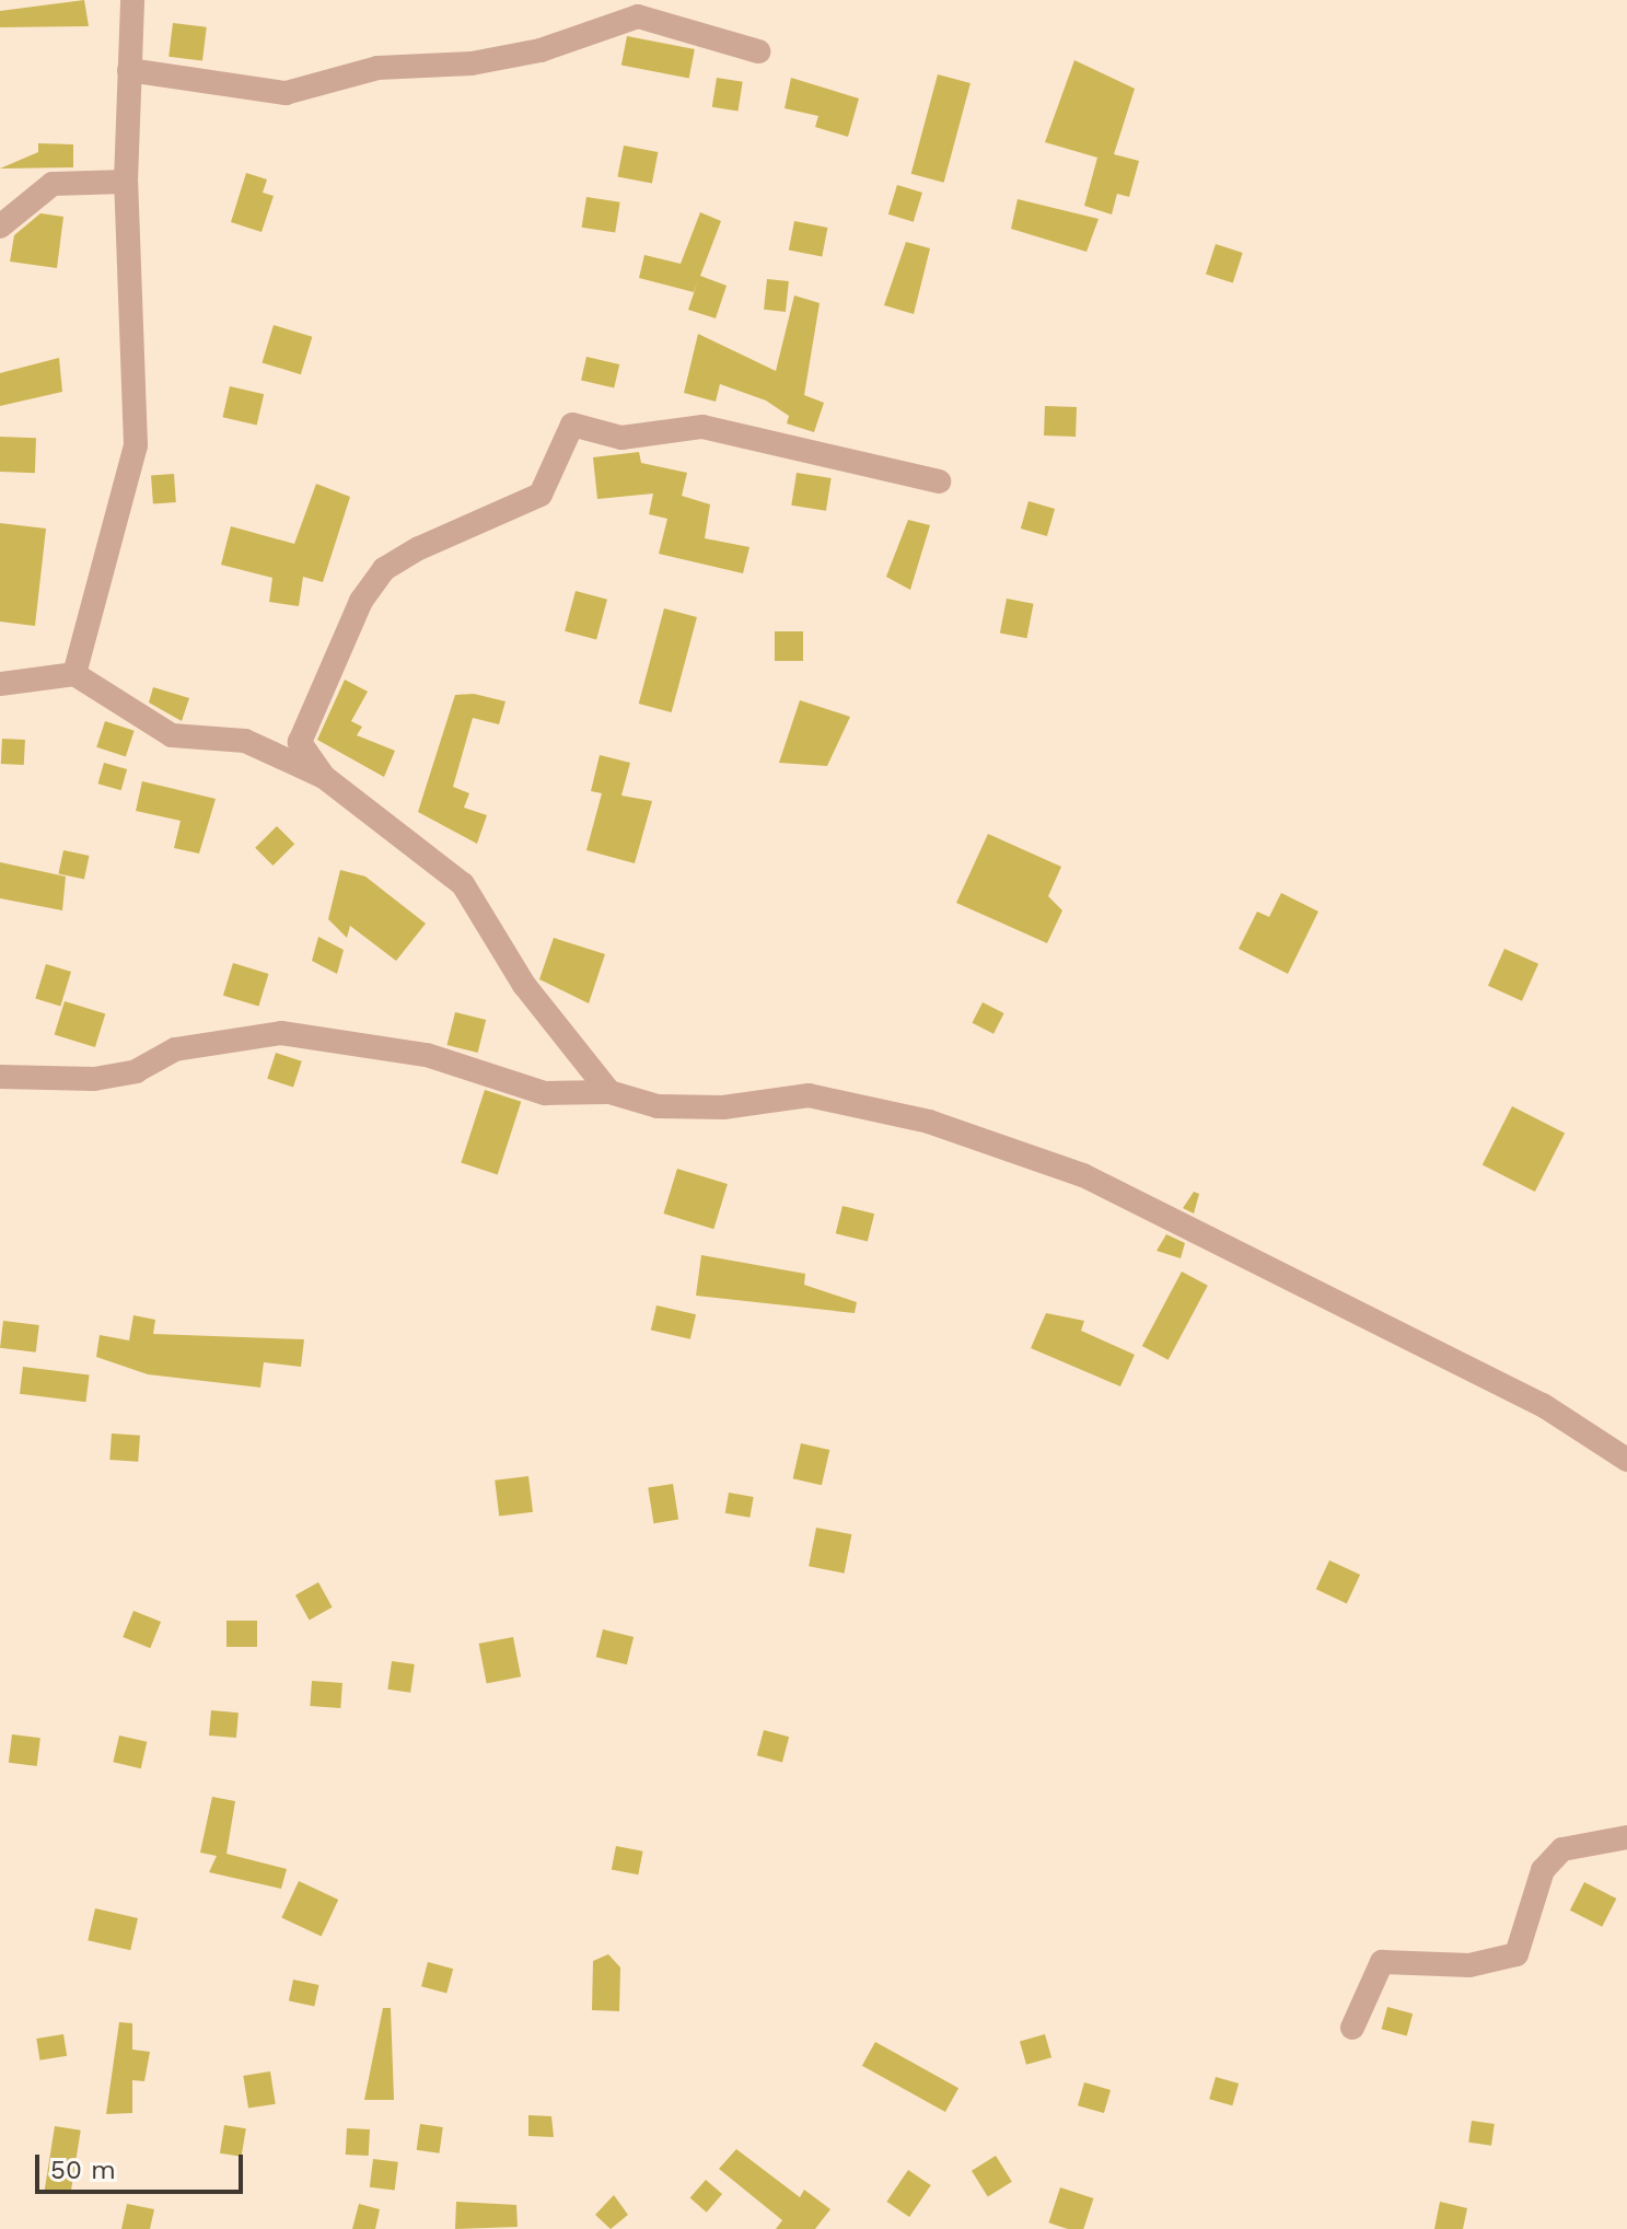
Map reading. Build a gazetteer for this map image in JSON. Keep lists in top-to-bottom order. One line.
{"scale_bar":"50 m"}
